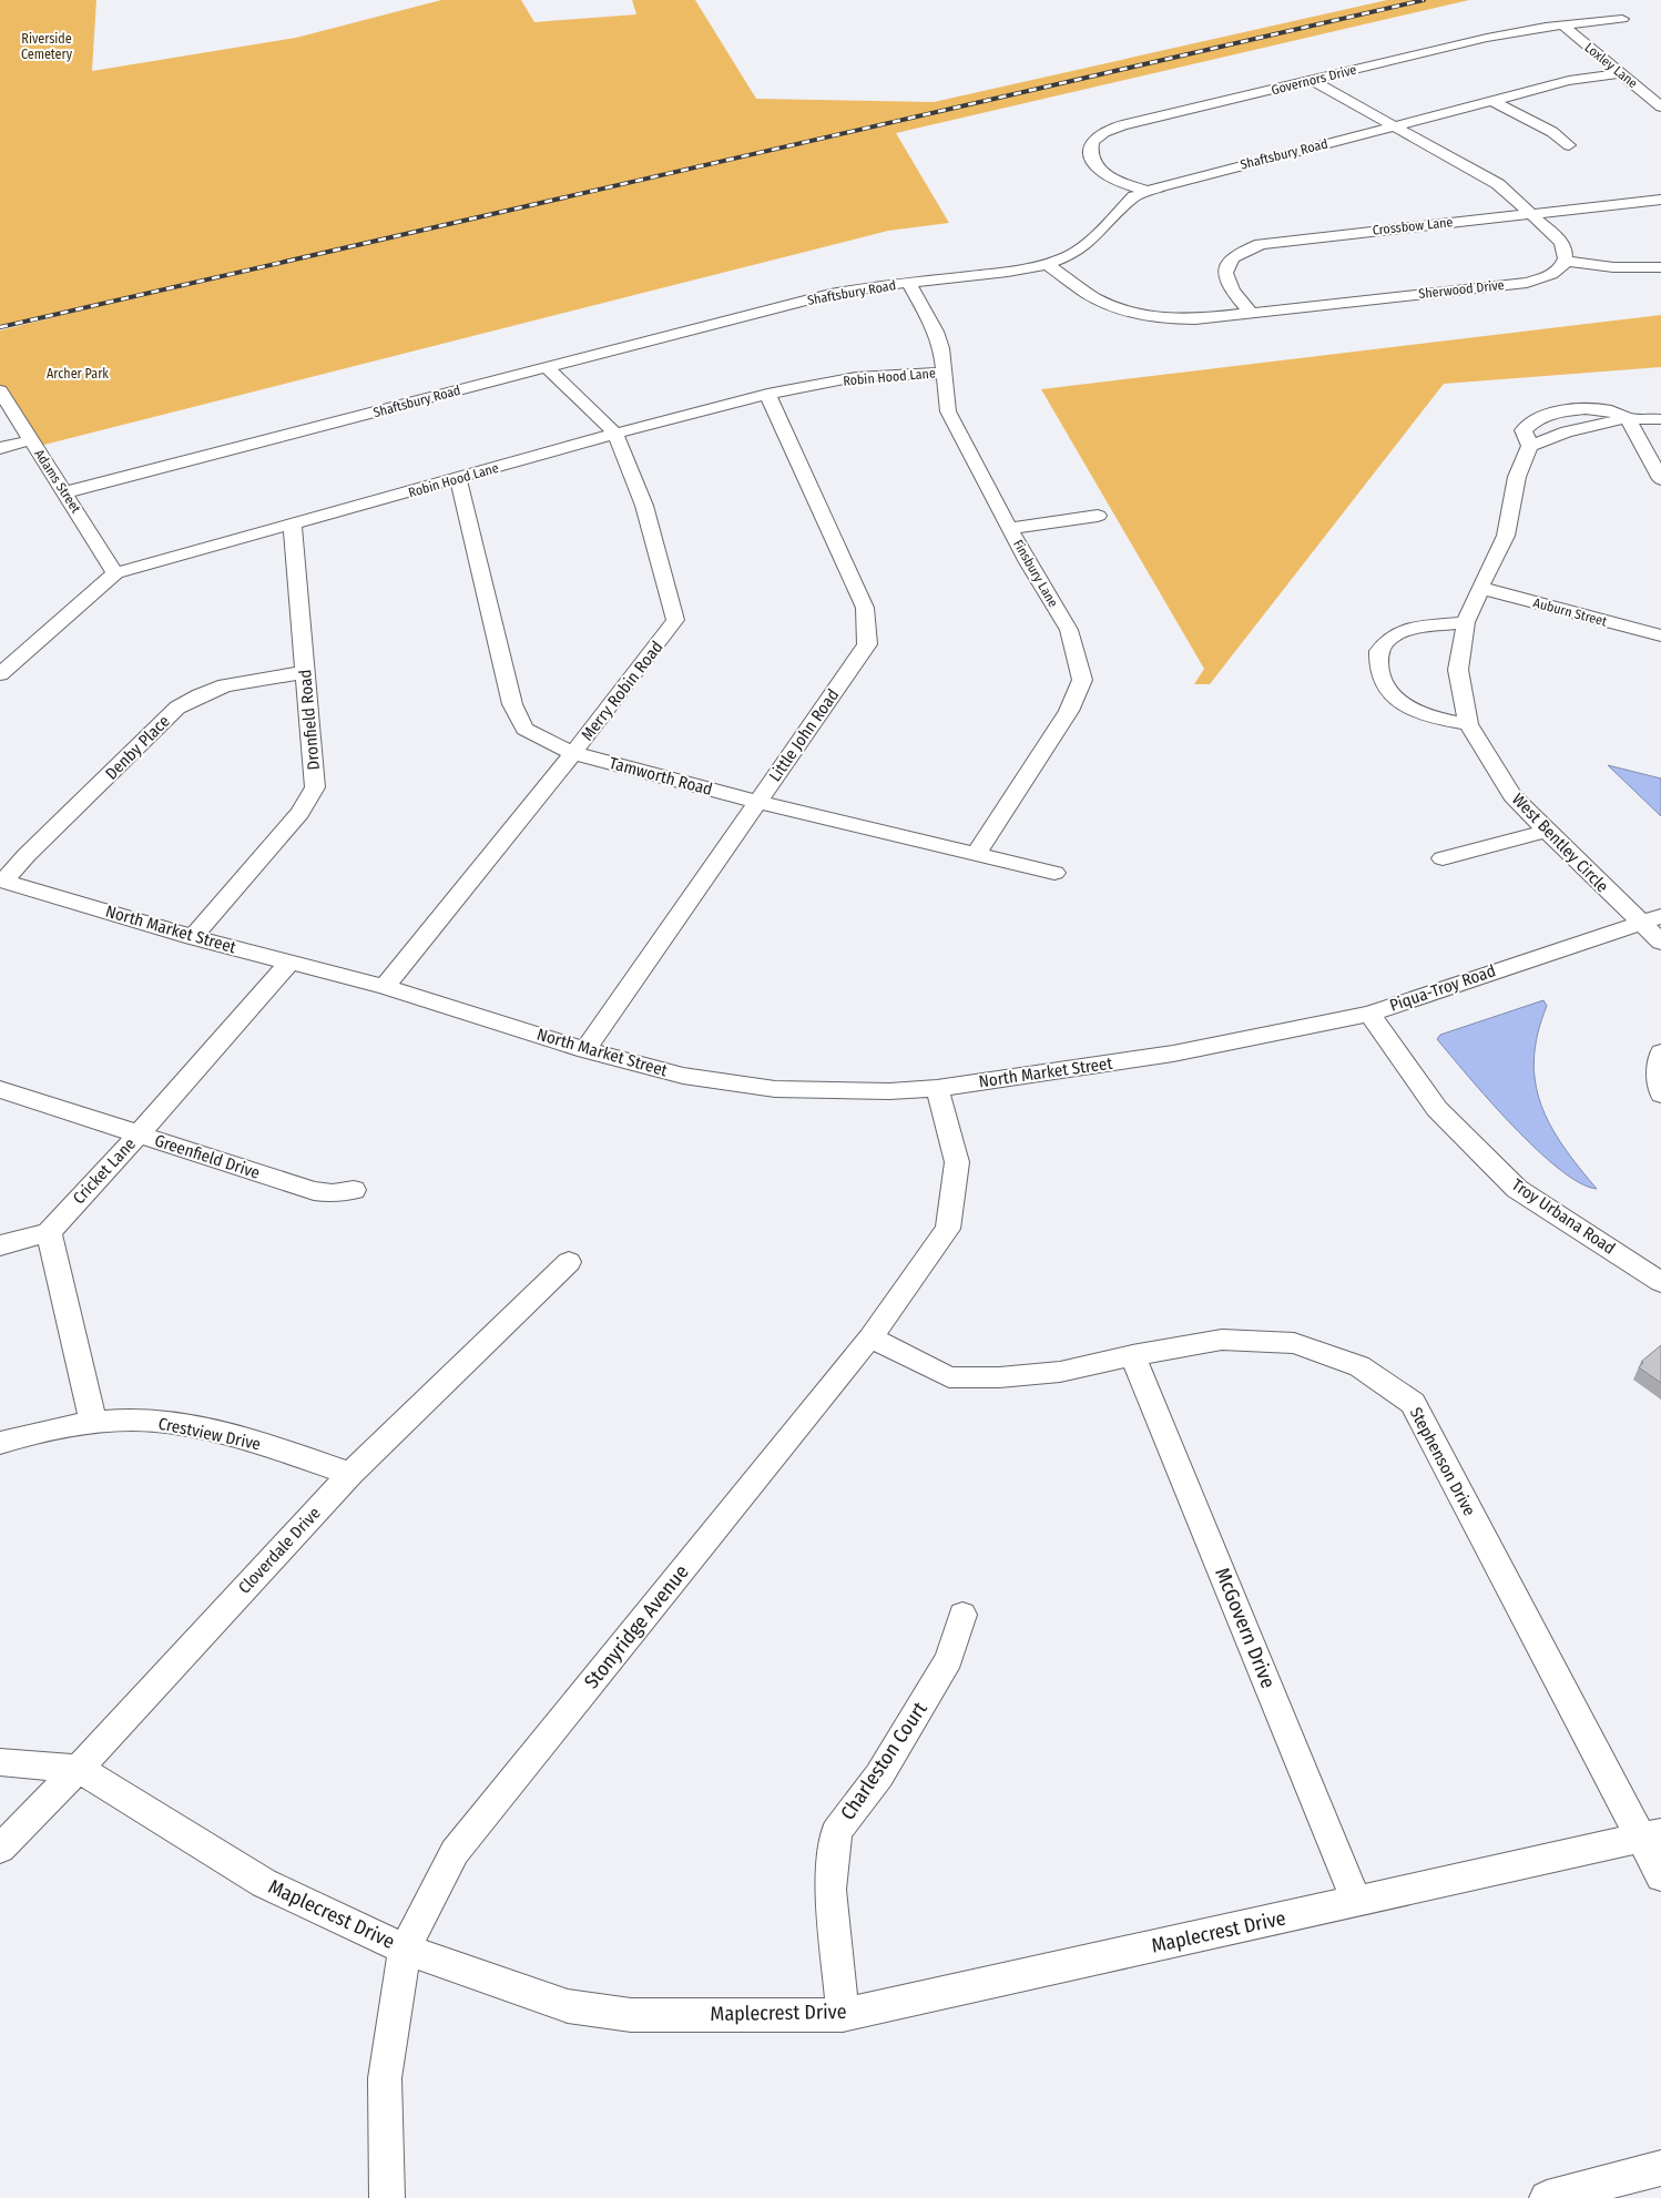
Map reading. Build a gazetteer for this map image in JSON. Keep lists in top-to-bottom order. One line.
{"streets":{"street":["Loxley Lane","Governors Drive","Shaftsbury Road","Crossbow Lane","Sherwood Drive","Robin Hood Lane","Adams Street","Finsbury Lane","Auburn Street","Merry Robin Road","Dronfield Road","Little John Road","Denby Place","Tamworth Road","West Bentley Circle","North Market Street","Piqua-Troy Road","Greenfield Drive","Cricket Lane","Troy Urbana Road","Crestview Drive","Stephenson Drive","Cloverdale Drive","Stonyridge Avenue","McGovern Drive","Charleston Court","Maplecrest Drive"]},"crossings":[["Loxley Lane","Governors Drive"],["Loxley Lane","Shaftsbury Road"],["Governors Drive","Shaftsbury Road"],["Shaftsbury Road","Sherwood Drive"],["Shaftsbury Road","Adams Street"],["Shaftsbury Road","Finsbury Lane"],["Shaftsbury Road","Merry Robin Road"],["Crossbow Lane","Sherwood Drive"],["Robin Hood Lane","Adams Street"],["Robin Hood Lane","Finsbury Lane"],["Robin Hood Lane","Merry Robin Road"],["Robin Hood Lane","Dronfield Road"],["Robin Hood Lane","Little John Road"],["Robin Hood Lane","Tamworth Road"],["Finsbury Lane","Tamworth Road"],["Auburn Street","West Bentley Circle"],["Merry Robin Road","Tamworth Road"],["Merry Robin Road","North Market Street"],["Dronfield Road","Denby Place"],["Dronfield Road","North Market Street"],["Little John Road","Tamworth Road"],["Little John Road","North Market Street"],["Denby Place","North Market Street"],["West Bentley Circle","Piqua-Troy Road"],["North Market Street","Piqua-Troy Road"],["North Market Street","Cricket Lane"],["North Market Street","Stonyridge Avenue"],["Piqua-Troy Road","Troy Urbana Road"],["Greenfield Drive","Cricket Lane"],["Crestview Drive","Cloverdale Drive"],["Stephenson Drive","Stonyridge Avenue"],["Stephenson Drive","McGovern Drive"],["Stephenson Drive","Maplecrest Drive"],["Cloverdale Drive","Maplecrest Drive"],["Stonyridge Avenue","Maplecrest Drive"],["McGovern Drive","Maplecrest Drive"],["Charleston Court","Maplecrest Drive"]],"parks":["Riverside Cemetery","Archer Park"]}
